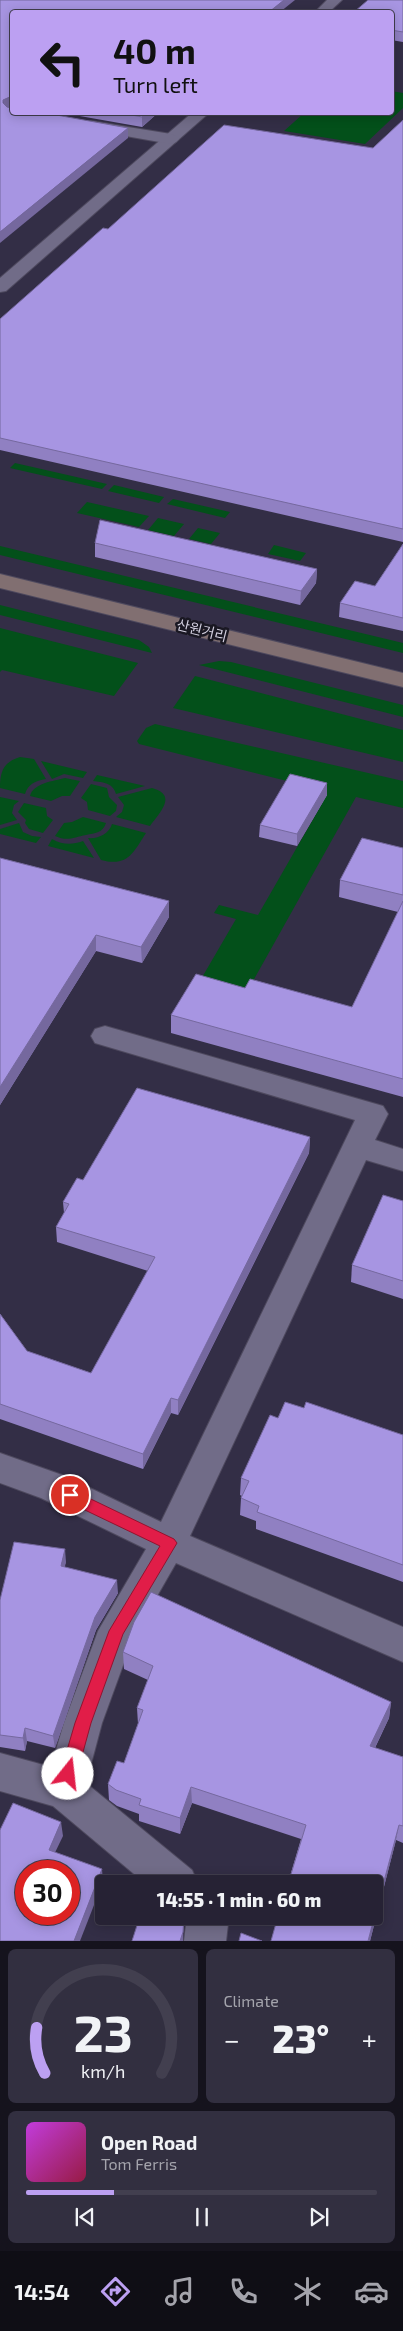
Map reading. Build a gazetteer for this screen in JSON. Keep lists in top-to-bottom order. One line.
{"streets":{"main road":["산원거리"]},"page":{"turn":["40 m","Turn left"],"limit":"30","trip":"14:55 · 1 min · 60 m","tile":"Climate","heat":["−","23°","+"],"song":["Open Road","Tom Ferris"],"tabs":"14:54","gauge":["23","km/h"]}}
